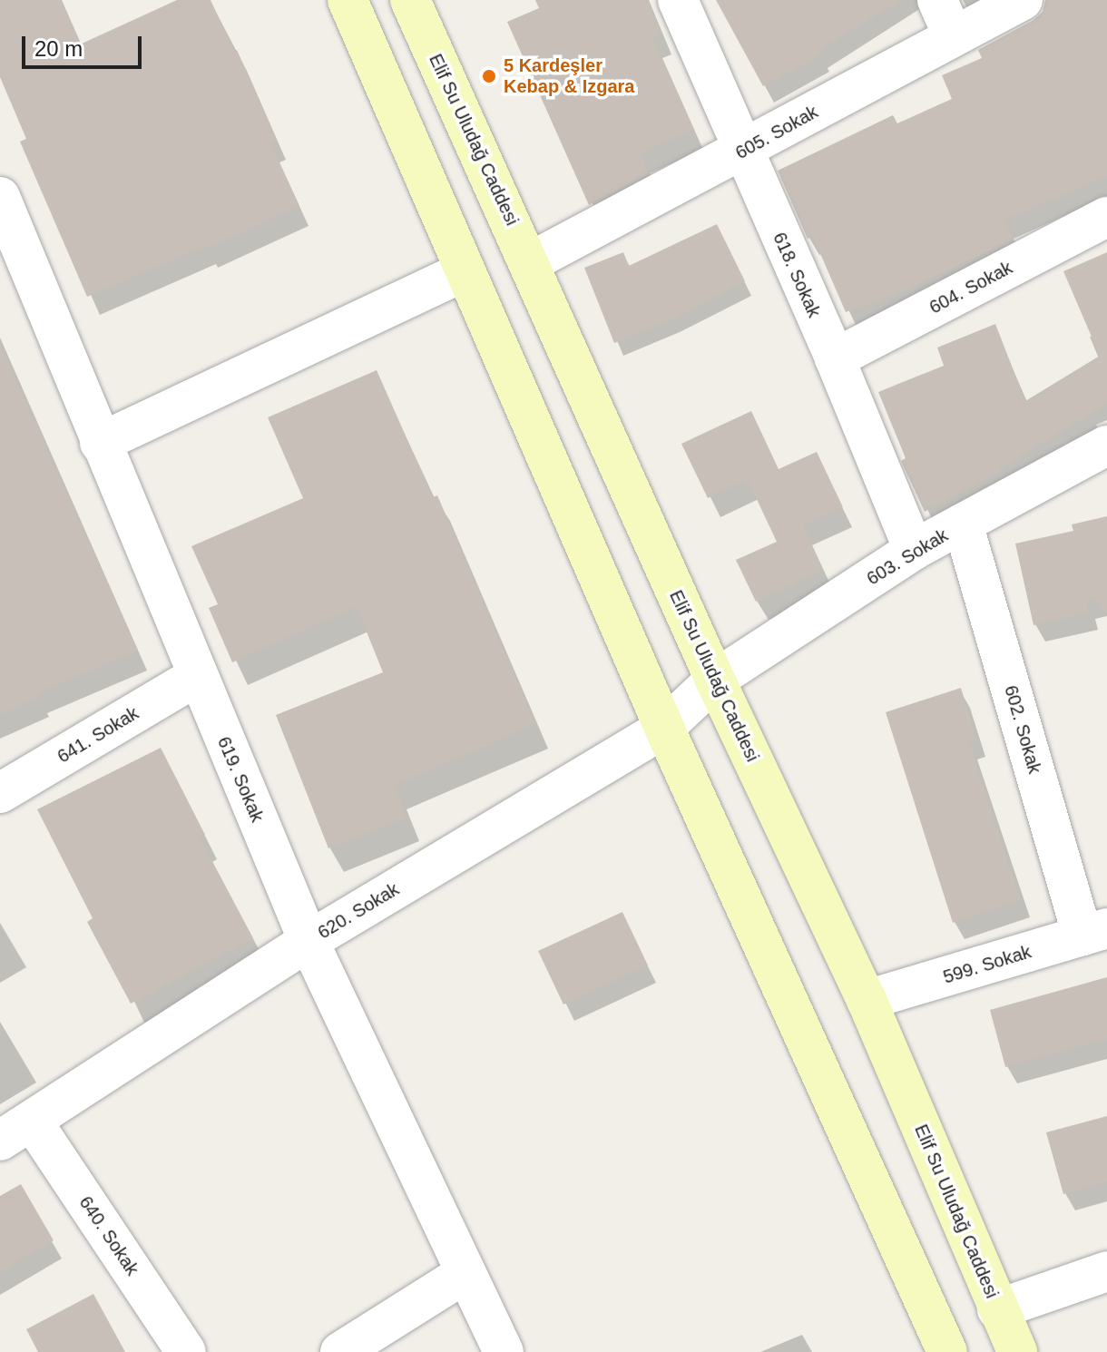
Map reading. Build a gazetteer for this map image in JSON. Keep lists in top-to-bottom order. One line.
{"streets":{"main road":["Elif Su Uludağ Caddesi"],"street":["605. Sokak","618. Sokak","604. Sokak","603. Sokak","602. Sokak","641. Sokak","619. Sokak","620. Sokak","599. Sokak","640. Sokak"]},"crossings":[["605. Sokak","Elif Su Uludağ Caddesi"],["605. Sokak","618. Sokak"],["Elif Su Uludağ Caddesi","603. Sokak"],["Elif Su Uludağ Caddesi","620. Sokak"],["Elif Su Uludağ Caddesi","599. Sokak"],["618. Sokak","604. Sokak"],["618. Sokak","603. Sokak"],["603. Sokak","602. Sokak"],["603. Sokak","620. Sokak"],["602. Sokak","599. Sokak"],["641. Sokak","619. Sokak"],["619. Sokak","620. Sokak"],["620. Sokak","640. Sokak"]],"places":["5 Kardeşler Kebap & Izgara"],"scale_bar":"20 m"}
